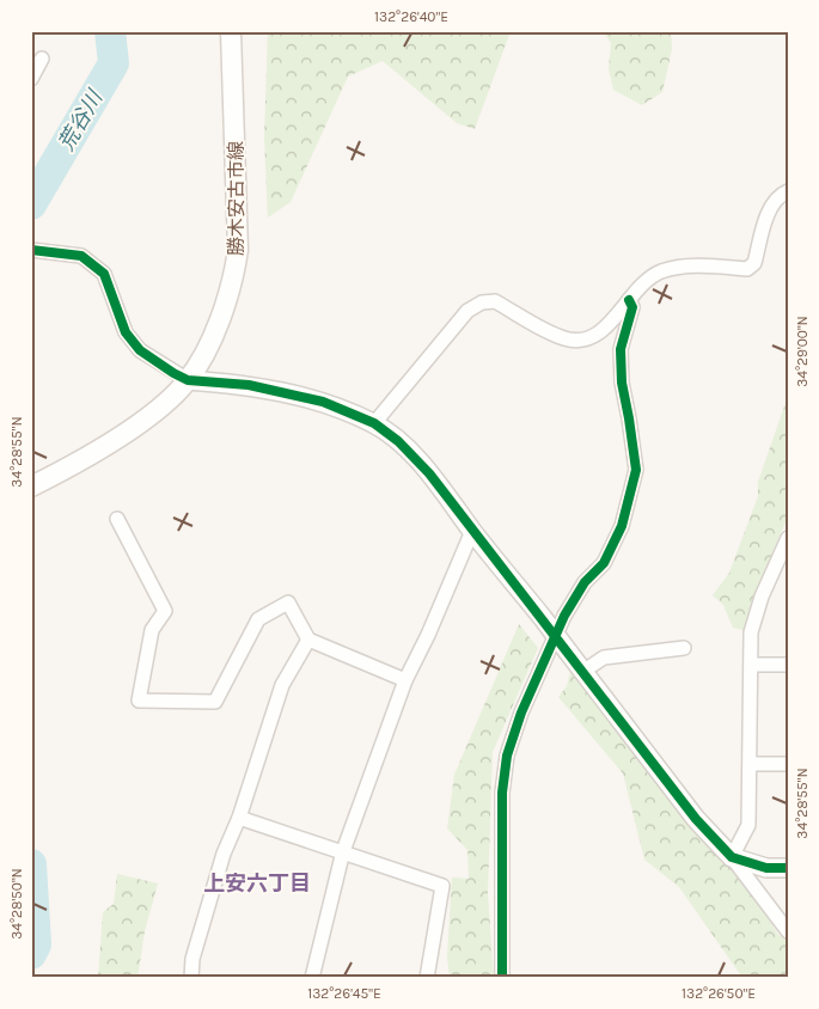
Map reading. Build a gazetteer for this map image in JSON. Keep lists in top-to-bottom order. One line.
{"streets":{"main road":["勝木安古市線"]},"districts":["上安六丁目"],"water":["荒谷川"],"coordinates":["132°26'40\"E","34°29'00\"N","34°28'55\"N","34°28'50\"N","132°26'45\"E","132°26'50\"E"]}
